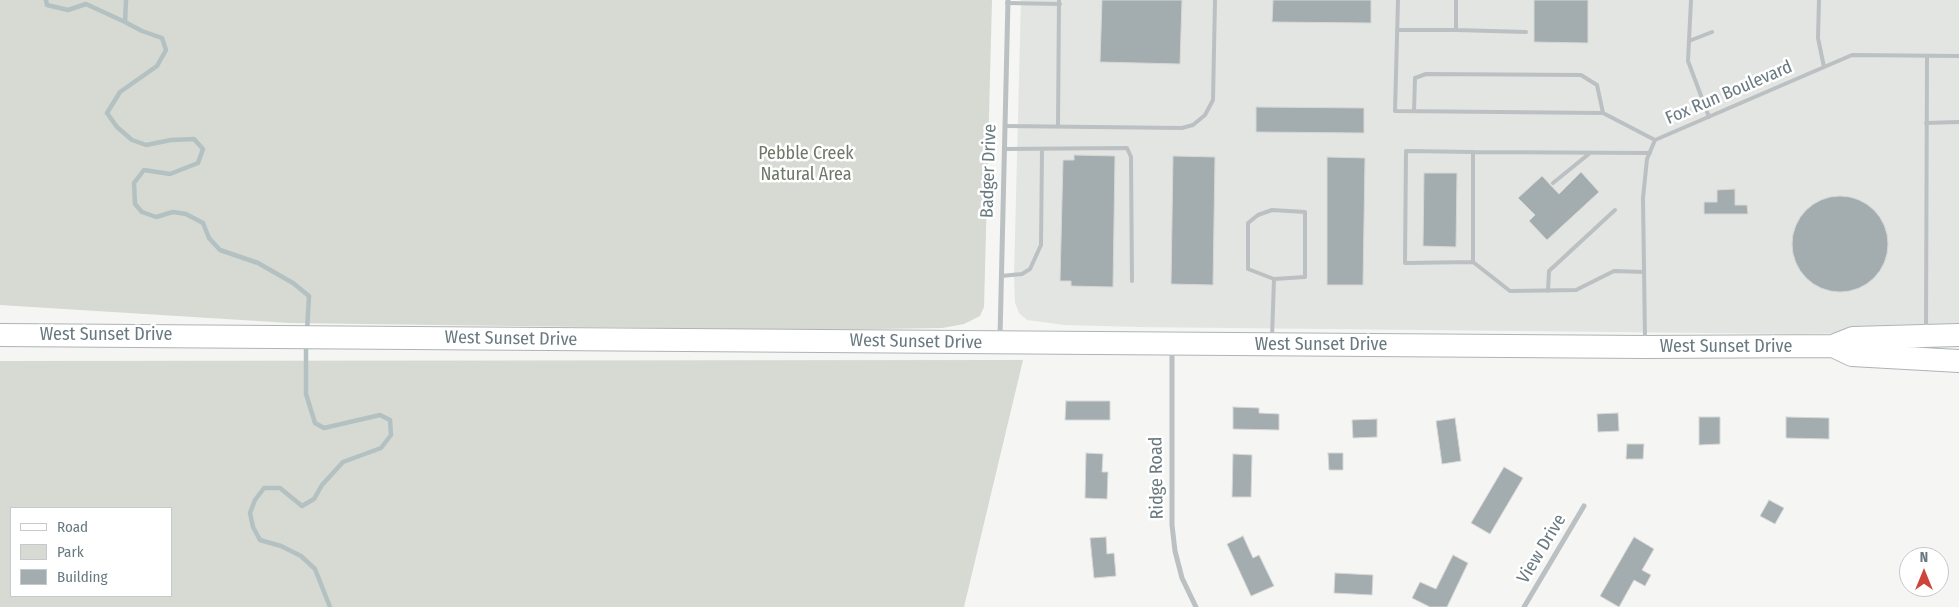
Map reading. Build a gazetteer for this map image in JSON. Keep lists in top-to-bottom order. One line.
{"streets":{"main road":["West Sunset Drive"],"street":["Badger Drive","Ridge Road","View Drive"],"lane":["Fox Run Boulevard"]},"crossings":[["Fox Run Boulevard","West Sunset Drive"],["Badger Drive","West Sunset Drive"],["West Sunset Drive","Ridge Road"]],"parks":["Pebble Creek Natural Area"],"legend":["Road","Park","Building"],"north":"top"}
